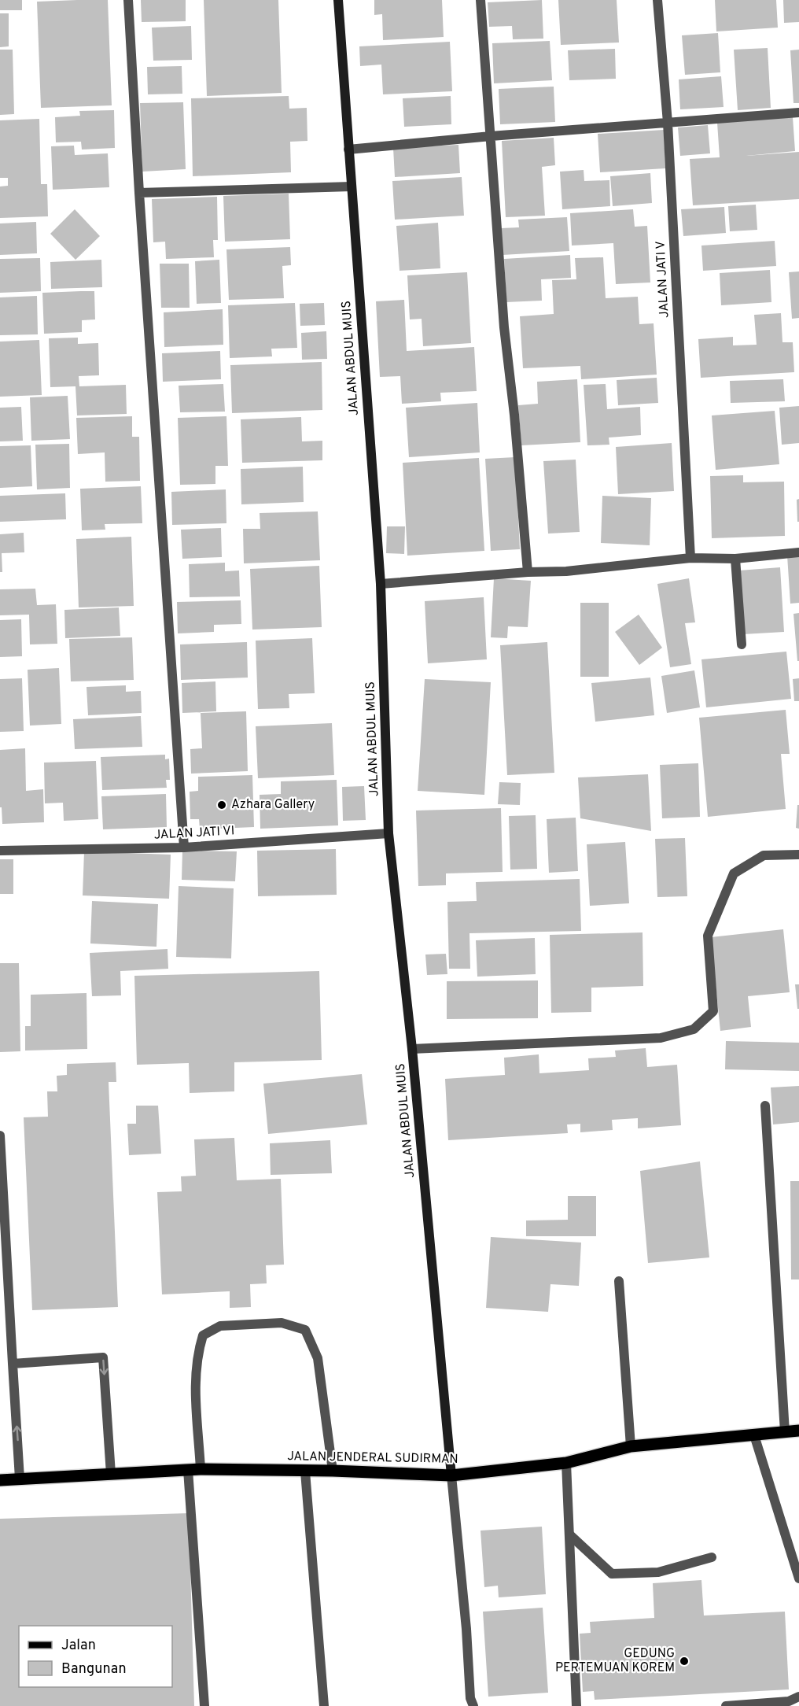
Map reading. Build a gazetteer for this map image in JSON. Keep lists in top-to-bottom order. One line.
{"streets":{"main road":["JALAN JENDERAL SUDIRMAN"],"street":["JALAN JATI V","JALAN ABDUL MUIS","JALAN JATI VI"]},"crossings":[["JALAN ABDUL MUIS","JALAN JATI VI"],["JALAN ABDUL MUIS","JALAN JENDERAL SUDIRMAN"]],"places":["Azhara Gallery","GEDUNG PERTEMUAN KOREM"],"legend":["Jalan","Bangunan"]}
